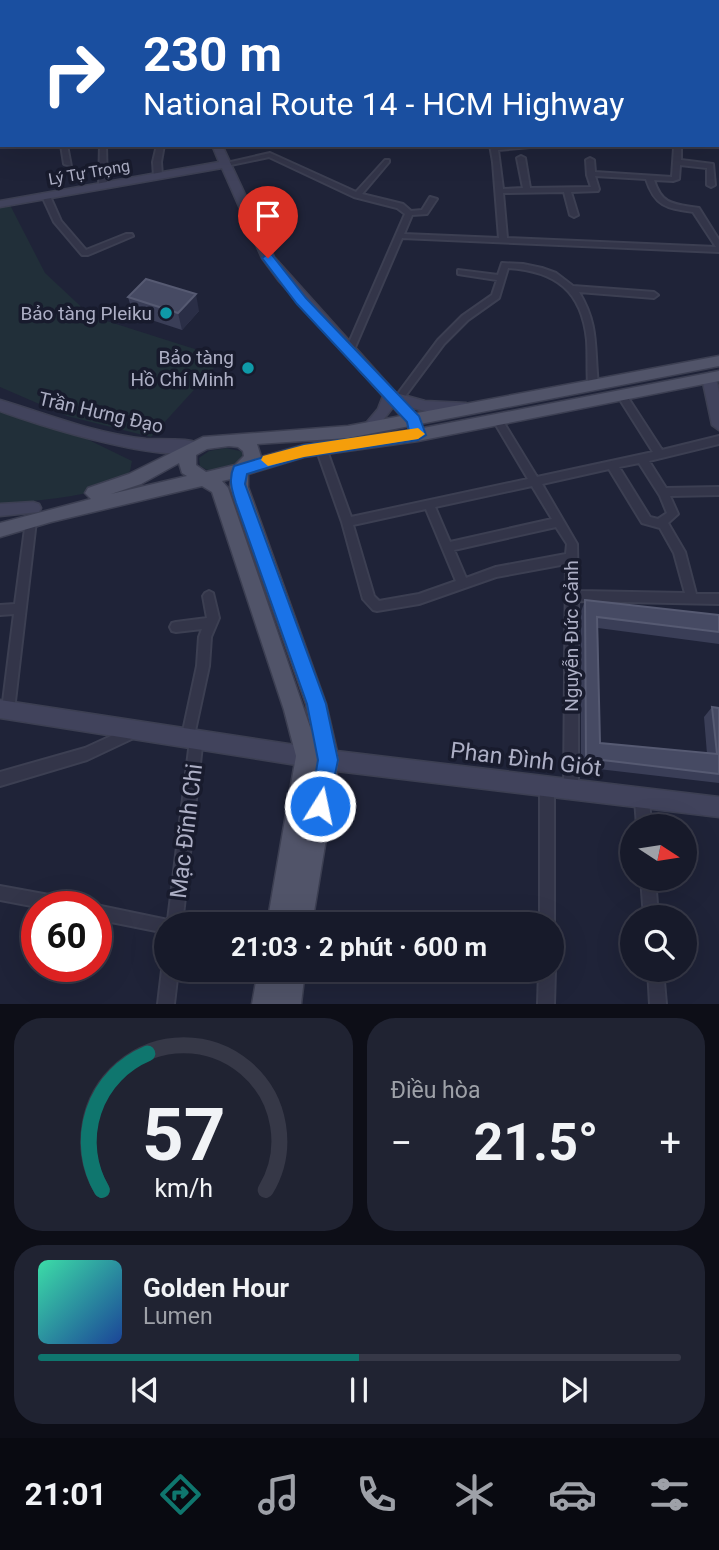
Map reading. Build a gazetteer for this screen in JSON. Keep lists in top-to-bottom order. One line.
{"streets":{"street":["Lý Tự Trọng","Trần Hưng Đạo","Nguyễn Đức Cảnh","Phan Đình Giót","Mạc Đĩnh Chi"]},"crossings":[["Nguyễn Đức Cảnh","Phan Đình Giót"]],"places":["Bảo tàng Pleiku","Bảo tàng Hồ Chí Minh"],"north":"right","page":{"turn":["230 m","National Route 14 - HCM Highway"],"limit":"60","trip":"21:03 · 2 phút · 600 m","tile":"Điều hòa","heat":["−","21.5°","+"],"song":["Golden Hour","Lumen"],"tabs":"21:01","gauge":["57","km/h"]}}
